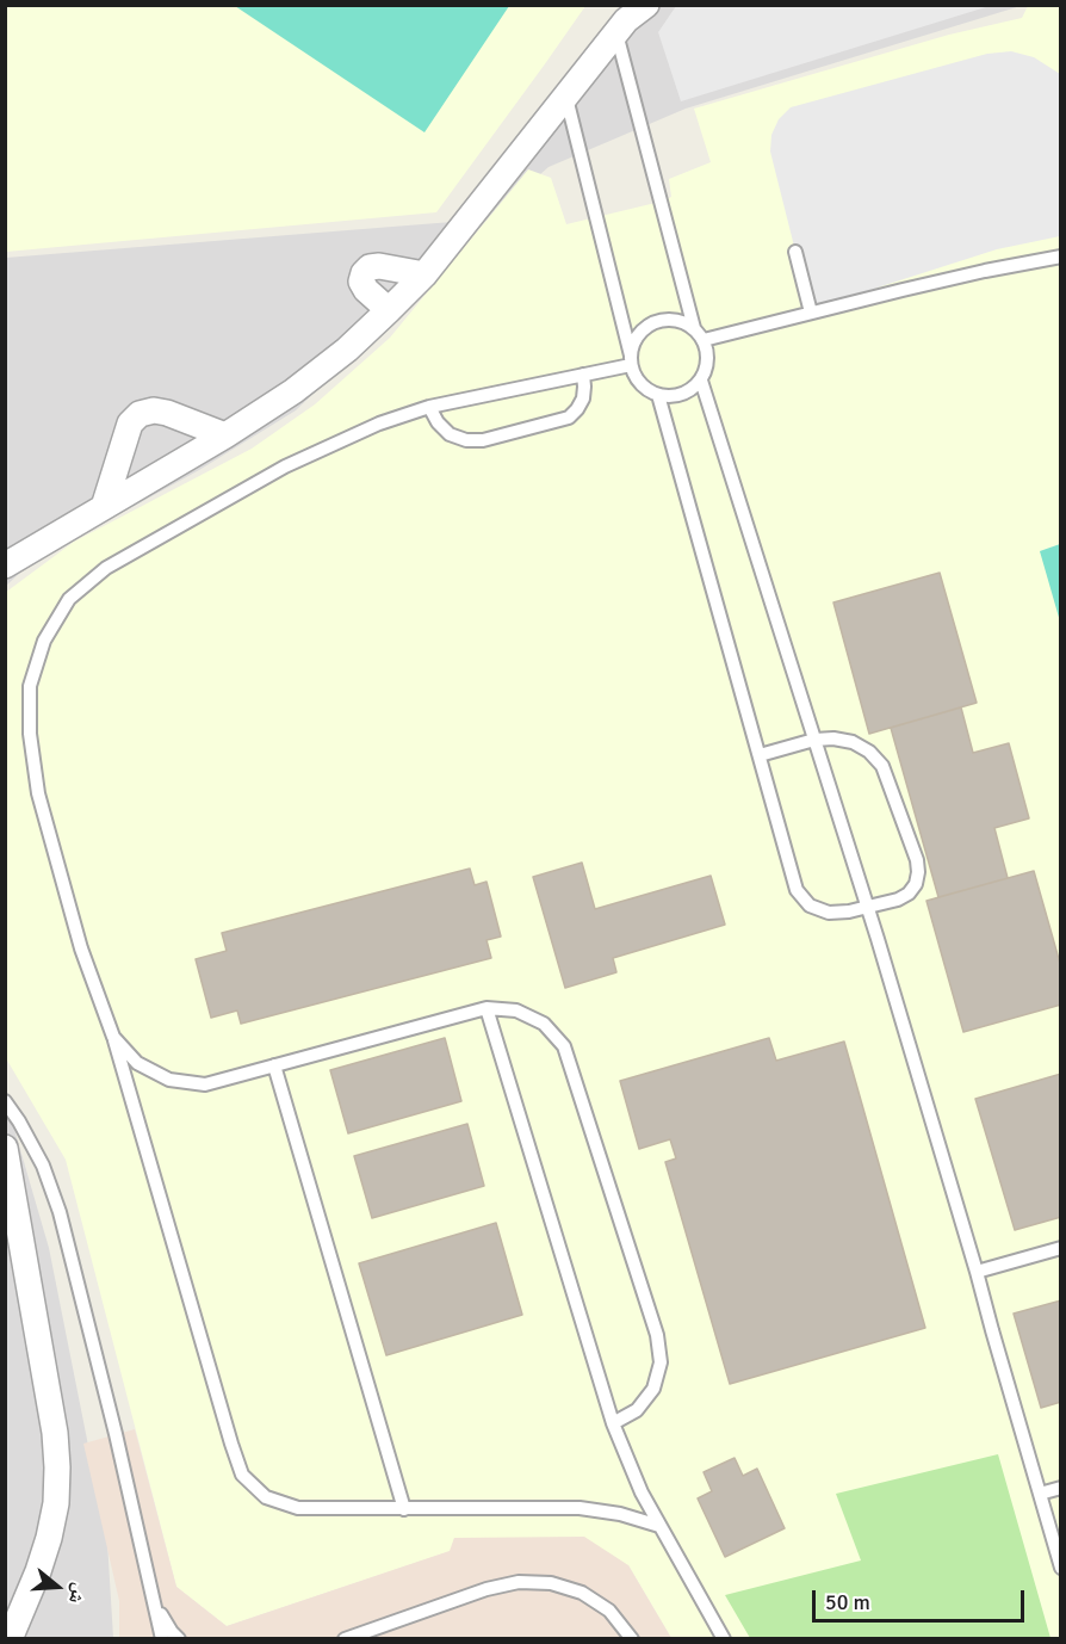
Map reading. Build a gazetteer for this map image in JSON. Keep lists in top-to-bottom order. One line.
{"scale_bar":"50 m","north":"right"}
